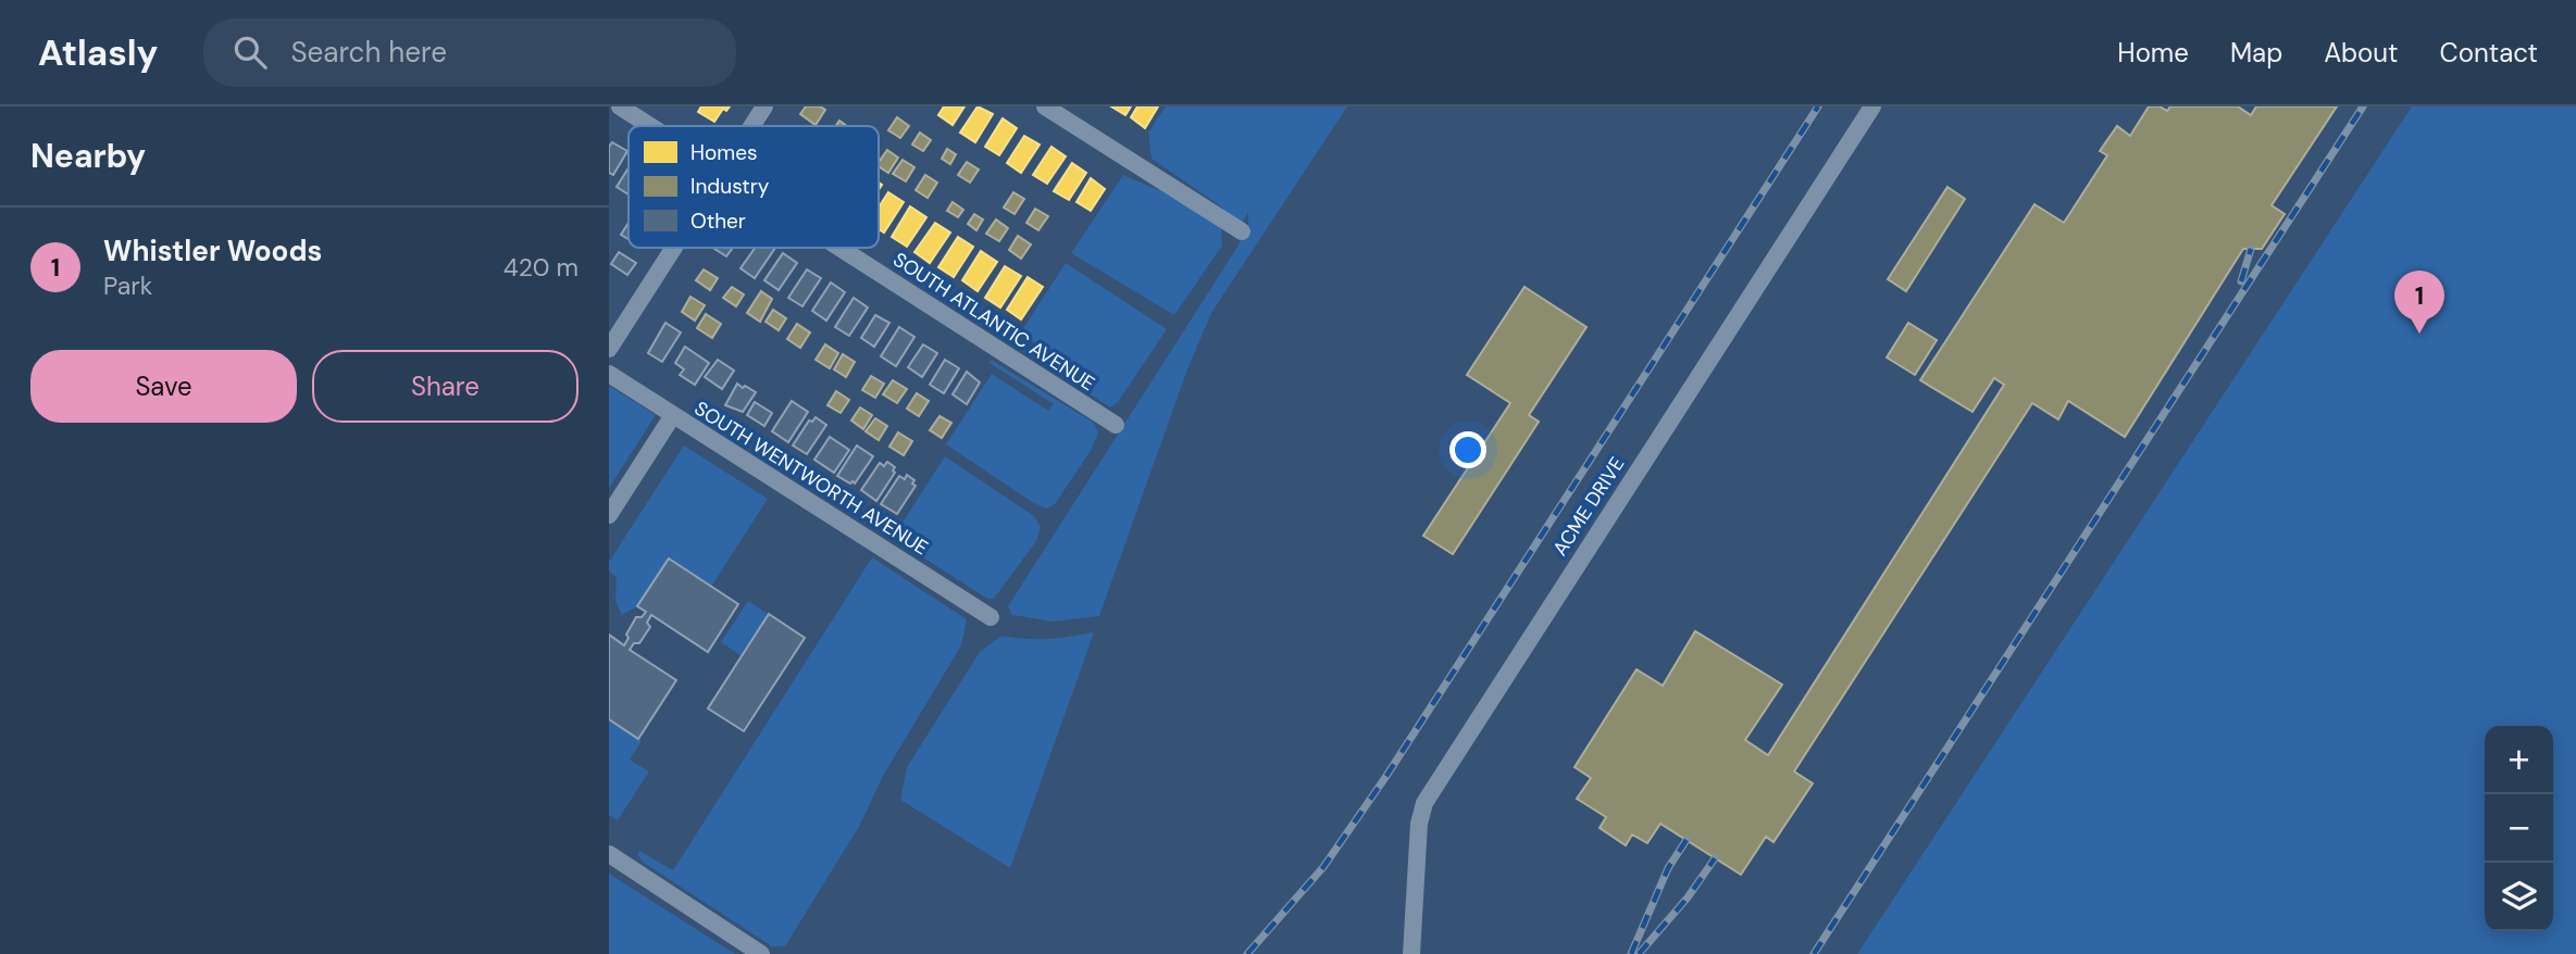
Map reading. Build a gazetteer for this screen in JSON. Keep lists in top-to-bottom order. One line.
{"streets":{"street":["SOUTH ATLANTIC AVENUE","SOUTH WENTWORTH AVENUE","ACME DRIVE"]},"legend":["Homes","Industry","Other"],"page":{"header":"Atlasly","search":"Search here","nav":["Home","Map","About","Contact"],"heading":"Nearby","list":[{"mark":"1","name":"Whistler Woods","note":"Park","value":"420 m"}],"pins":"1","buttons":["Save","Share"],"map_buttons":["+","−"]}}
